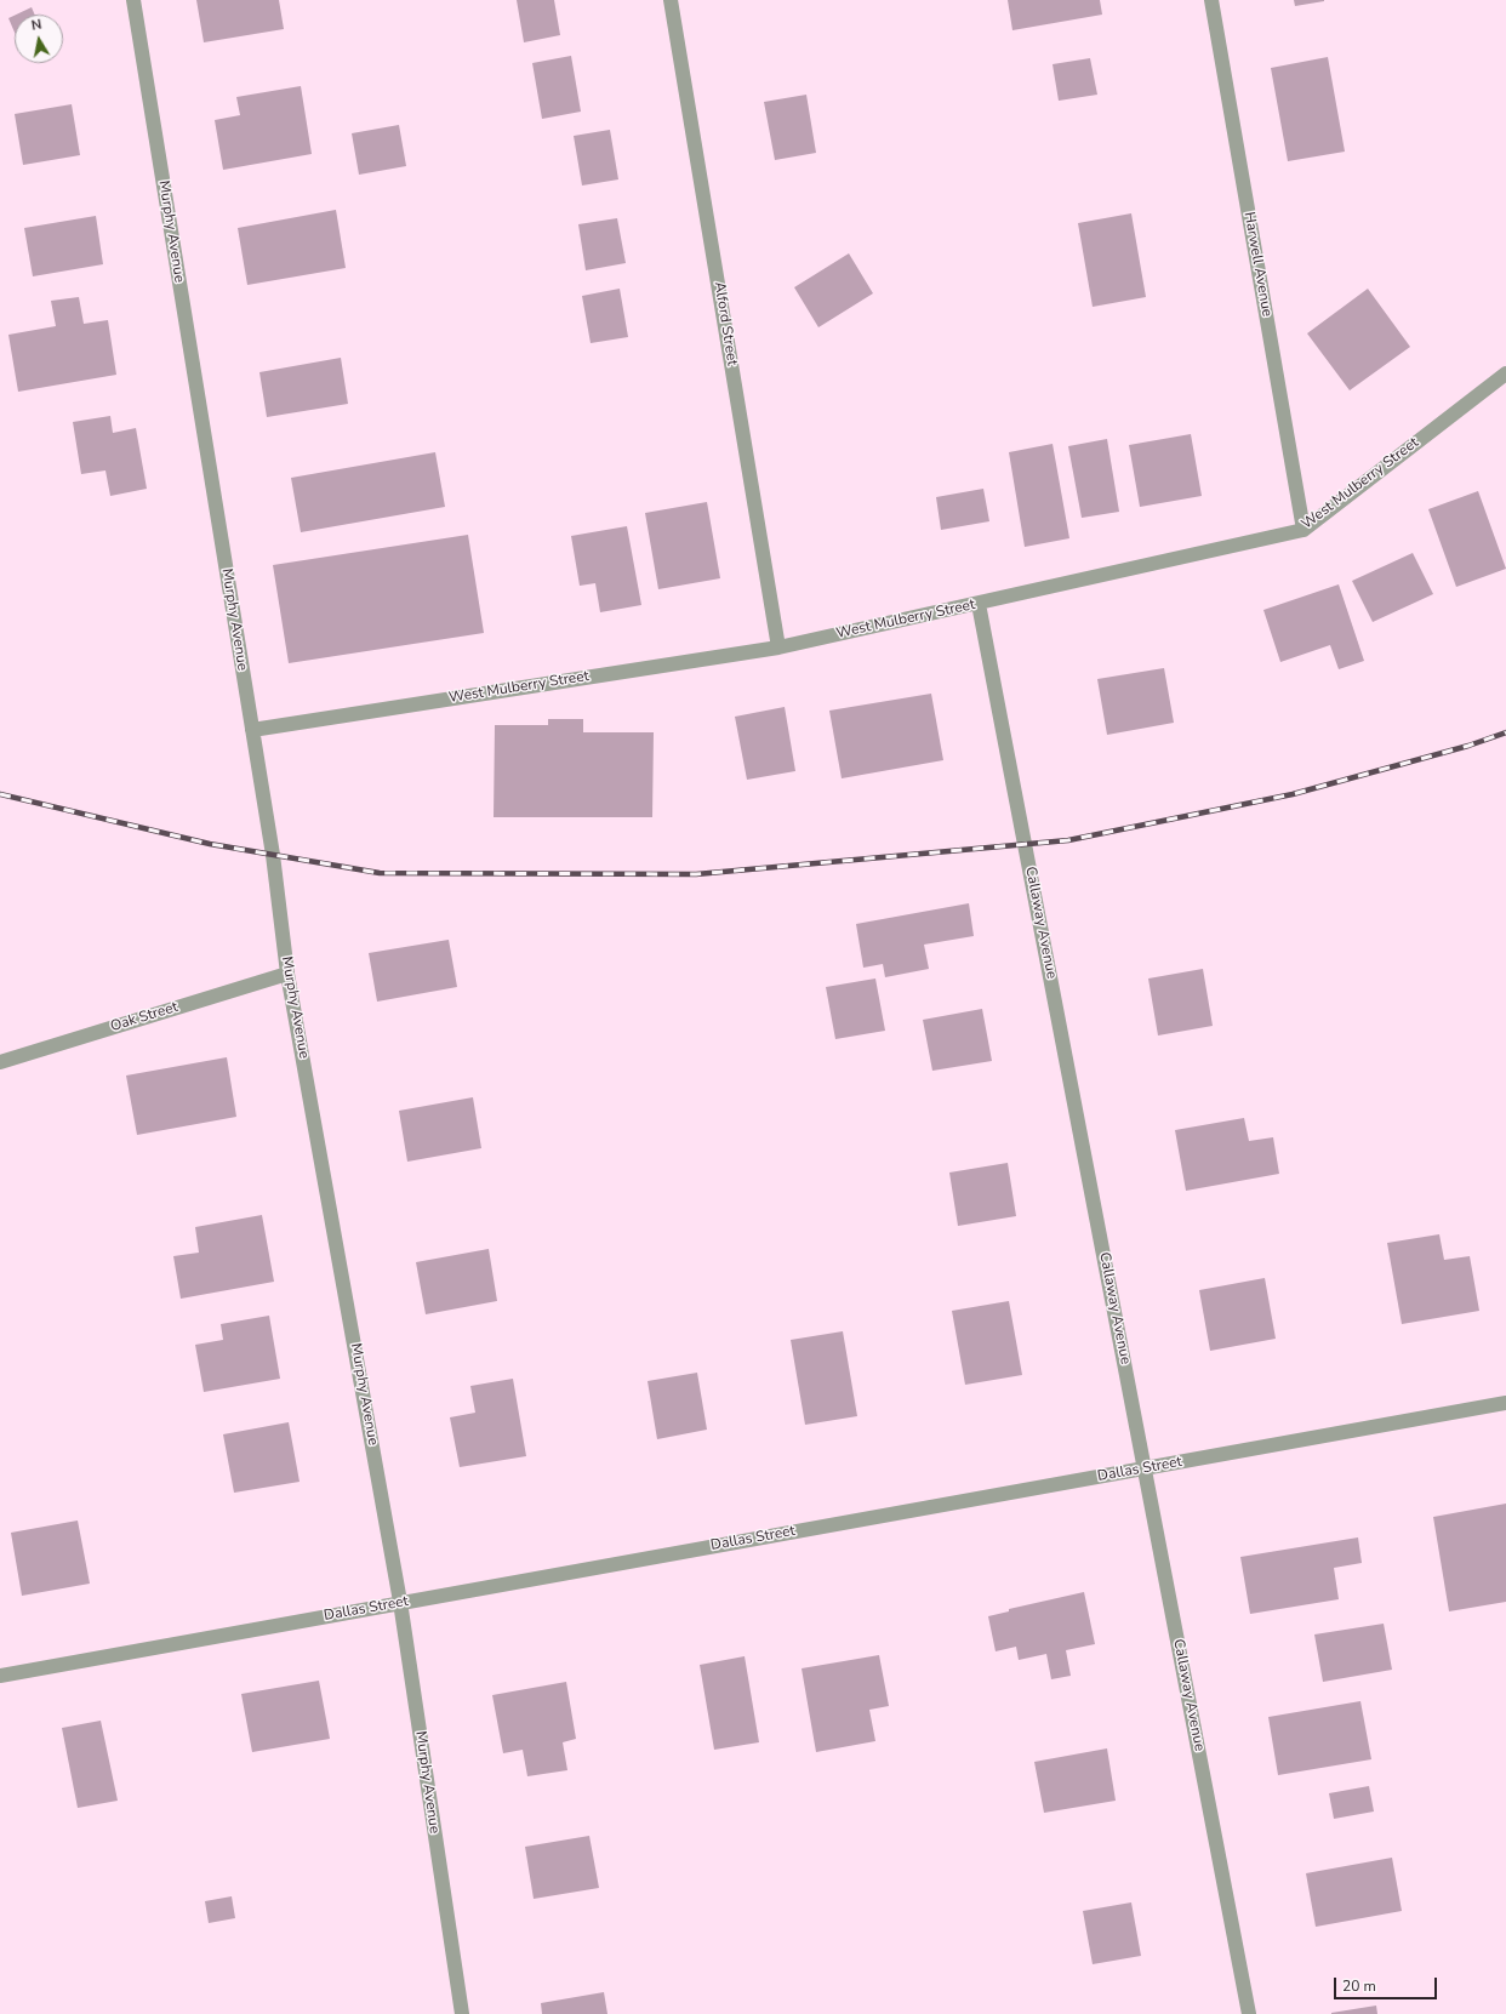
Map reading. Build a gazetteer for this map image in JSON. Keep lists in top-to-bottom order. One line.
{"streets":{"street":["Murphy Avenue","Harwell Avenue","Alford Street","West Mulberry Street","Callaway Avenue","Oak Street","Dallas Street"]},"crossings":[["Murphy Avenue","West Mulberry Street"],["Murphy Avenue","Oak Street"],["Murphy Avenue","Dallas Street"],["Harwell Avenue","West Mulberry Street"],["Alford Street","West Mulberry Street"],["West Mulberry Street","Callaway Avenue"],["Callaway Avenue","Dallas Street"]],"scale_bar":"20 m","north":"top"}
